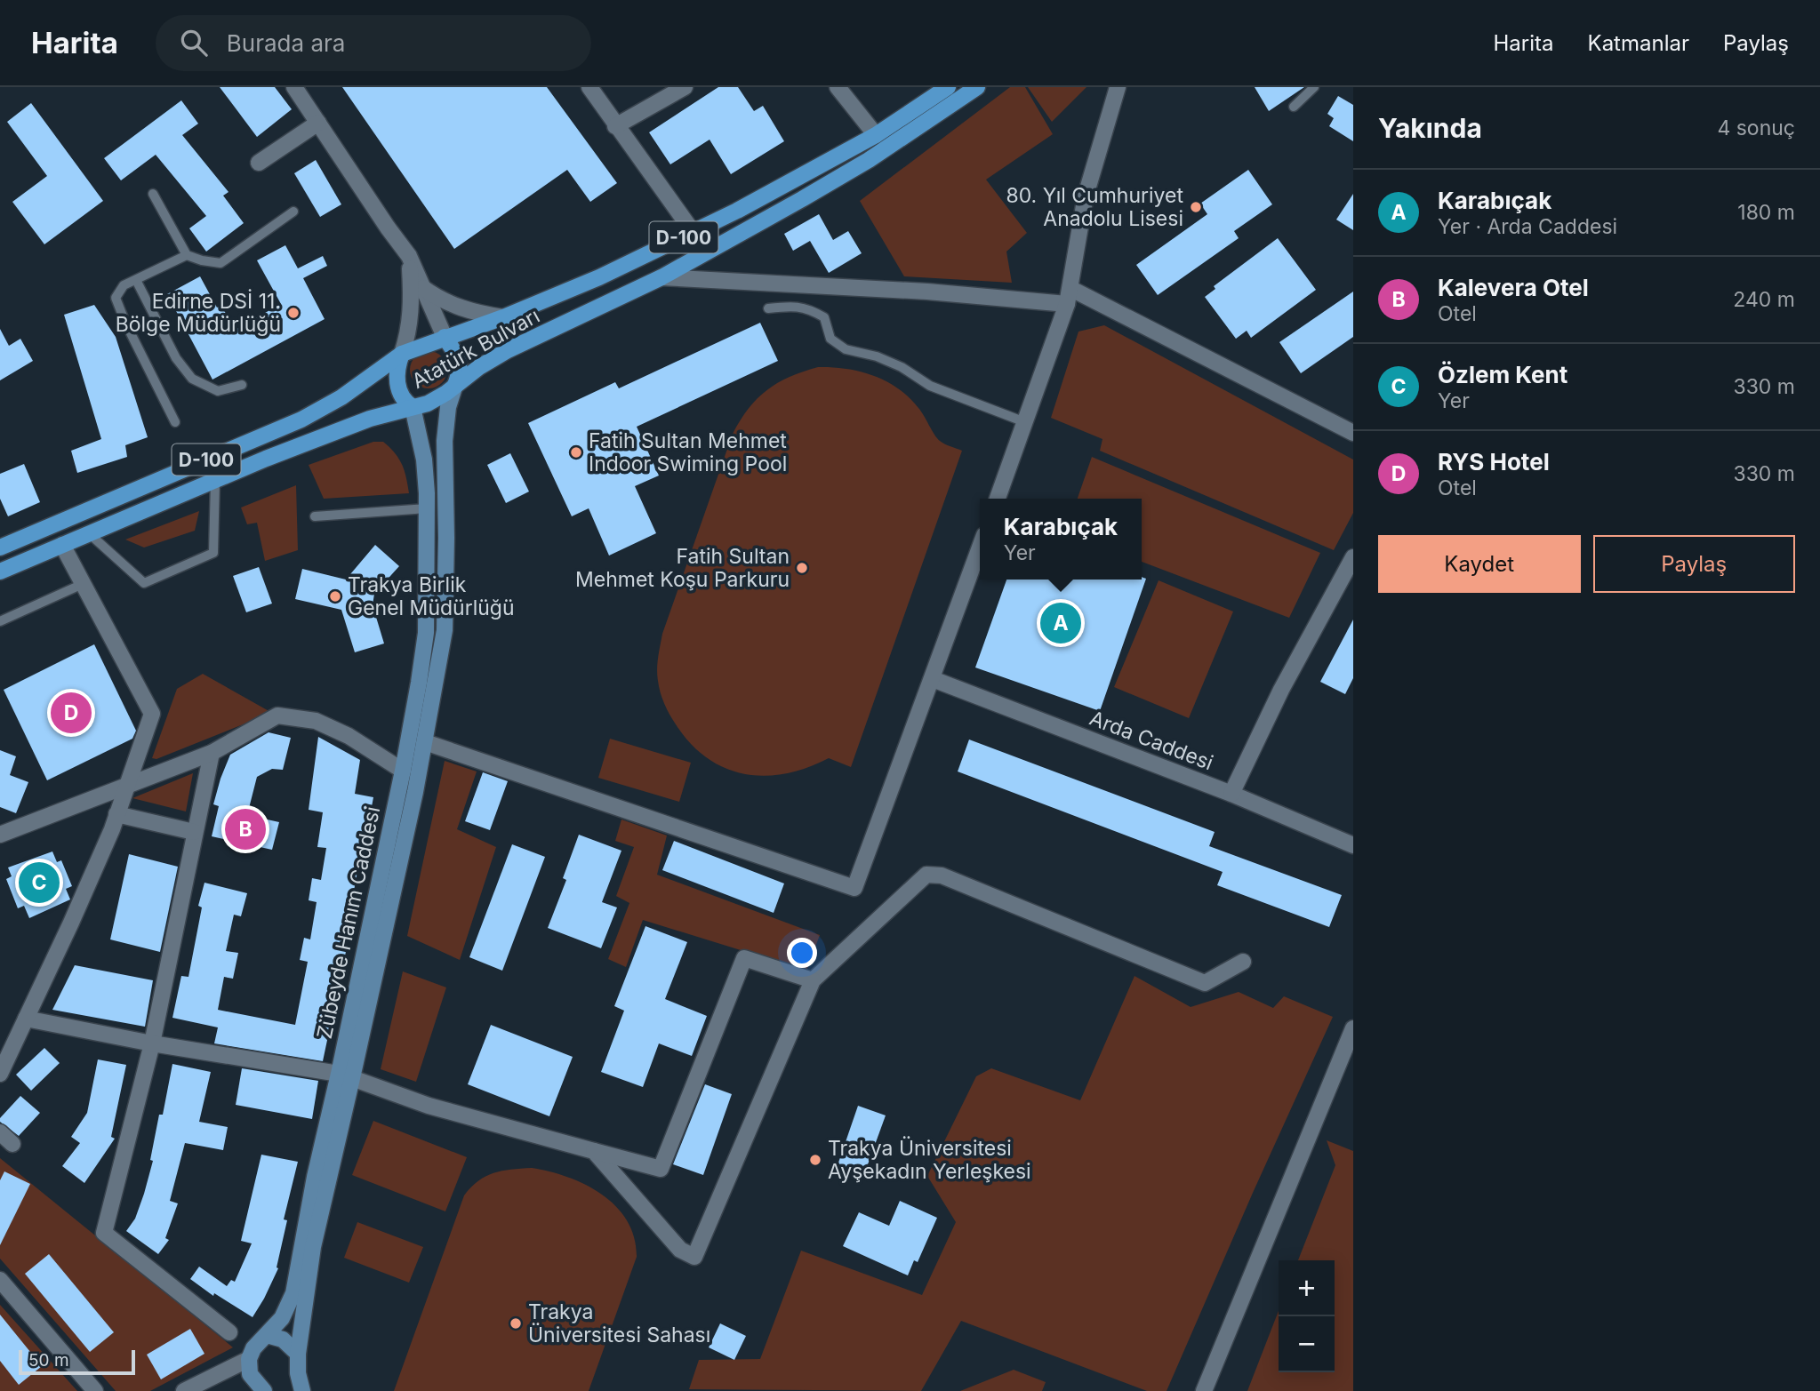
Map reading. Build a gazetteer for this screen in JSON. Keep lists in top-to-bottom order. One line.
{"streets":{"main road":["D-100","Atatürk Bulvarı","Zübeyde Hanım Caddesi"],"street":["Arda Caddesi"]},"crossings":[["Atatürk Bulvarı","Zübeyde Hanım Caddesi"]],"places":["80. Yıl Cumhuriyet Anadolu Lisesi","Edirne DSİ 11. Bölge Müdürlüğü","Fatih Sultan Mehmet Indoor Swiming Pool","Fatih Sultan Mehmet Koşu Parkuru","Trakya Birlik Genel Müdürlüğü","Trakya Üniversitesi Ayşekadın Yerleşkesi","Trakya Üniversitesi Sahası"],"scale_bar":"50 m","page":{"header":"Harita","search":"Burada ara","nav":["Harita","Katmanlar","Paylaş"],"heading":["Yakında","4 sonuç"],"list":[{"mark":"A","name":"Karabıçak","note":"Yer · Arda Caddesi","value":"180 m"},{"mark":"B","name":"Kalevera Otel","note":"Otel","value":"240 m"},{"mark":"C","name":"Özlem Kent","note":"Yer","value":"330 m"},{"mark":"D","name":"RYS Hotel","note":"Otel","value":"330 m"}],"popup":["Karabıçak","Yer"],"buttons":["Kaydet","Paylaş"],"pins":["A","D","B","C"],"map_buttons":["+","−"],"scale":"50 m"}}
